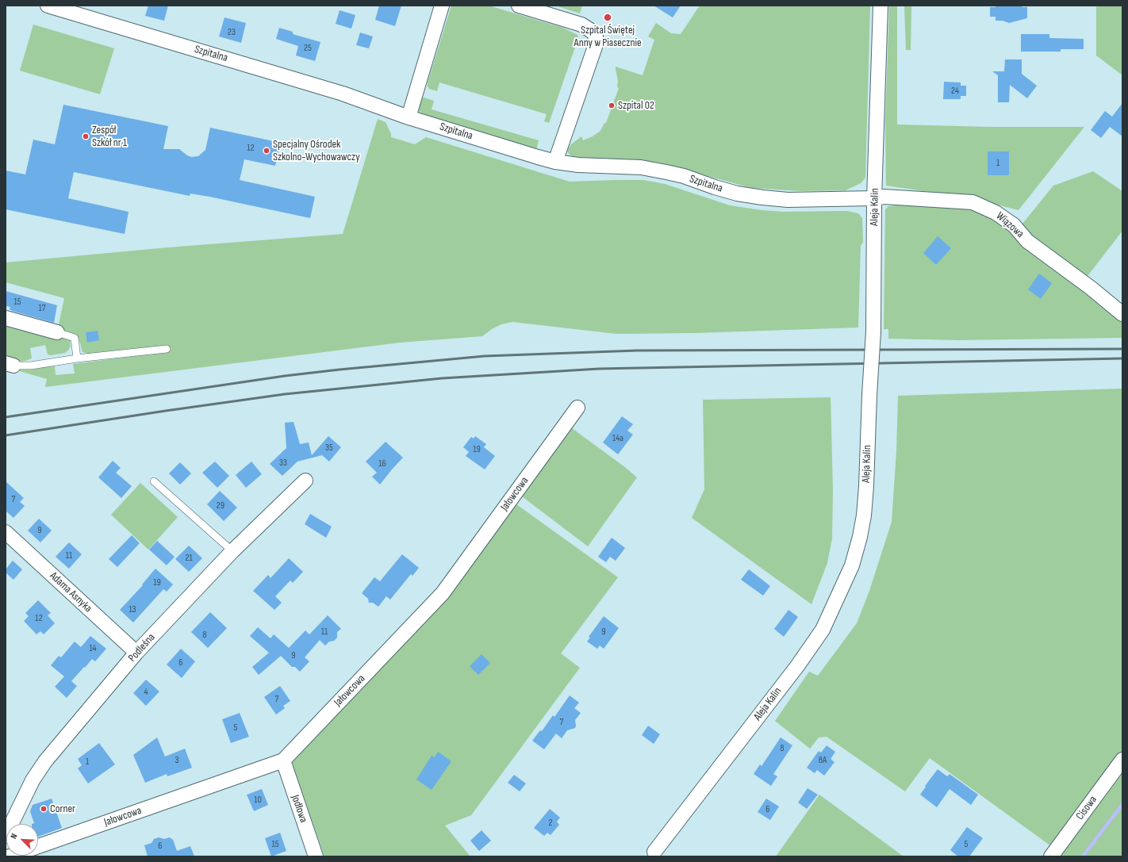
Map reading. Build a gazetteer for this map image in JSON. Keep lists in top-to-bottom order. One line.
{"streets":{"street":["Szpitalna","Aleja Kalin","Wiązowa","Jałowcowa","Adama Asnyka","Podleśna","Cisowa","Jodłowa"]},"crossings":[["Szpitalna","Aleja Kalin"],["Szpitalna","Wiązowa"],["Aleja Kalin","Wiązowa"],["Jałowcowa","Jodłowa"],["Adama Asnyka","Podleśna"]],"places":["Szpital Świętej Anny w Piasecznie","Szpital 02","Zespół Szkół nr 1","Specjalny Ośrodek Szkolno-Wychowawczy","Corner"],"house_numbers":["23","25","24","12","1","15","17","14a","35","19","33","16","7","29","9","11","21","19","13","12","11","9","8","14","9","6","4","7","7","5","8","3","8A","1","10","6","2","15","5","6"],"north":"top left"}
